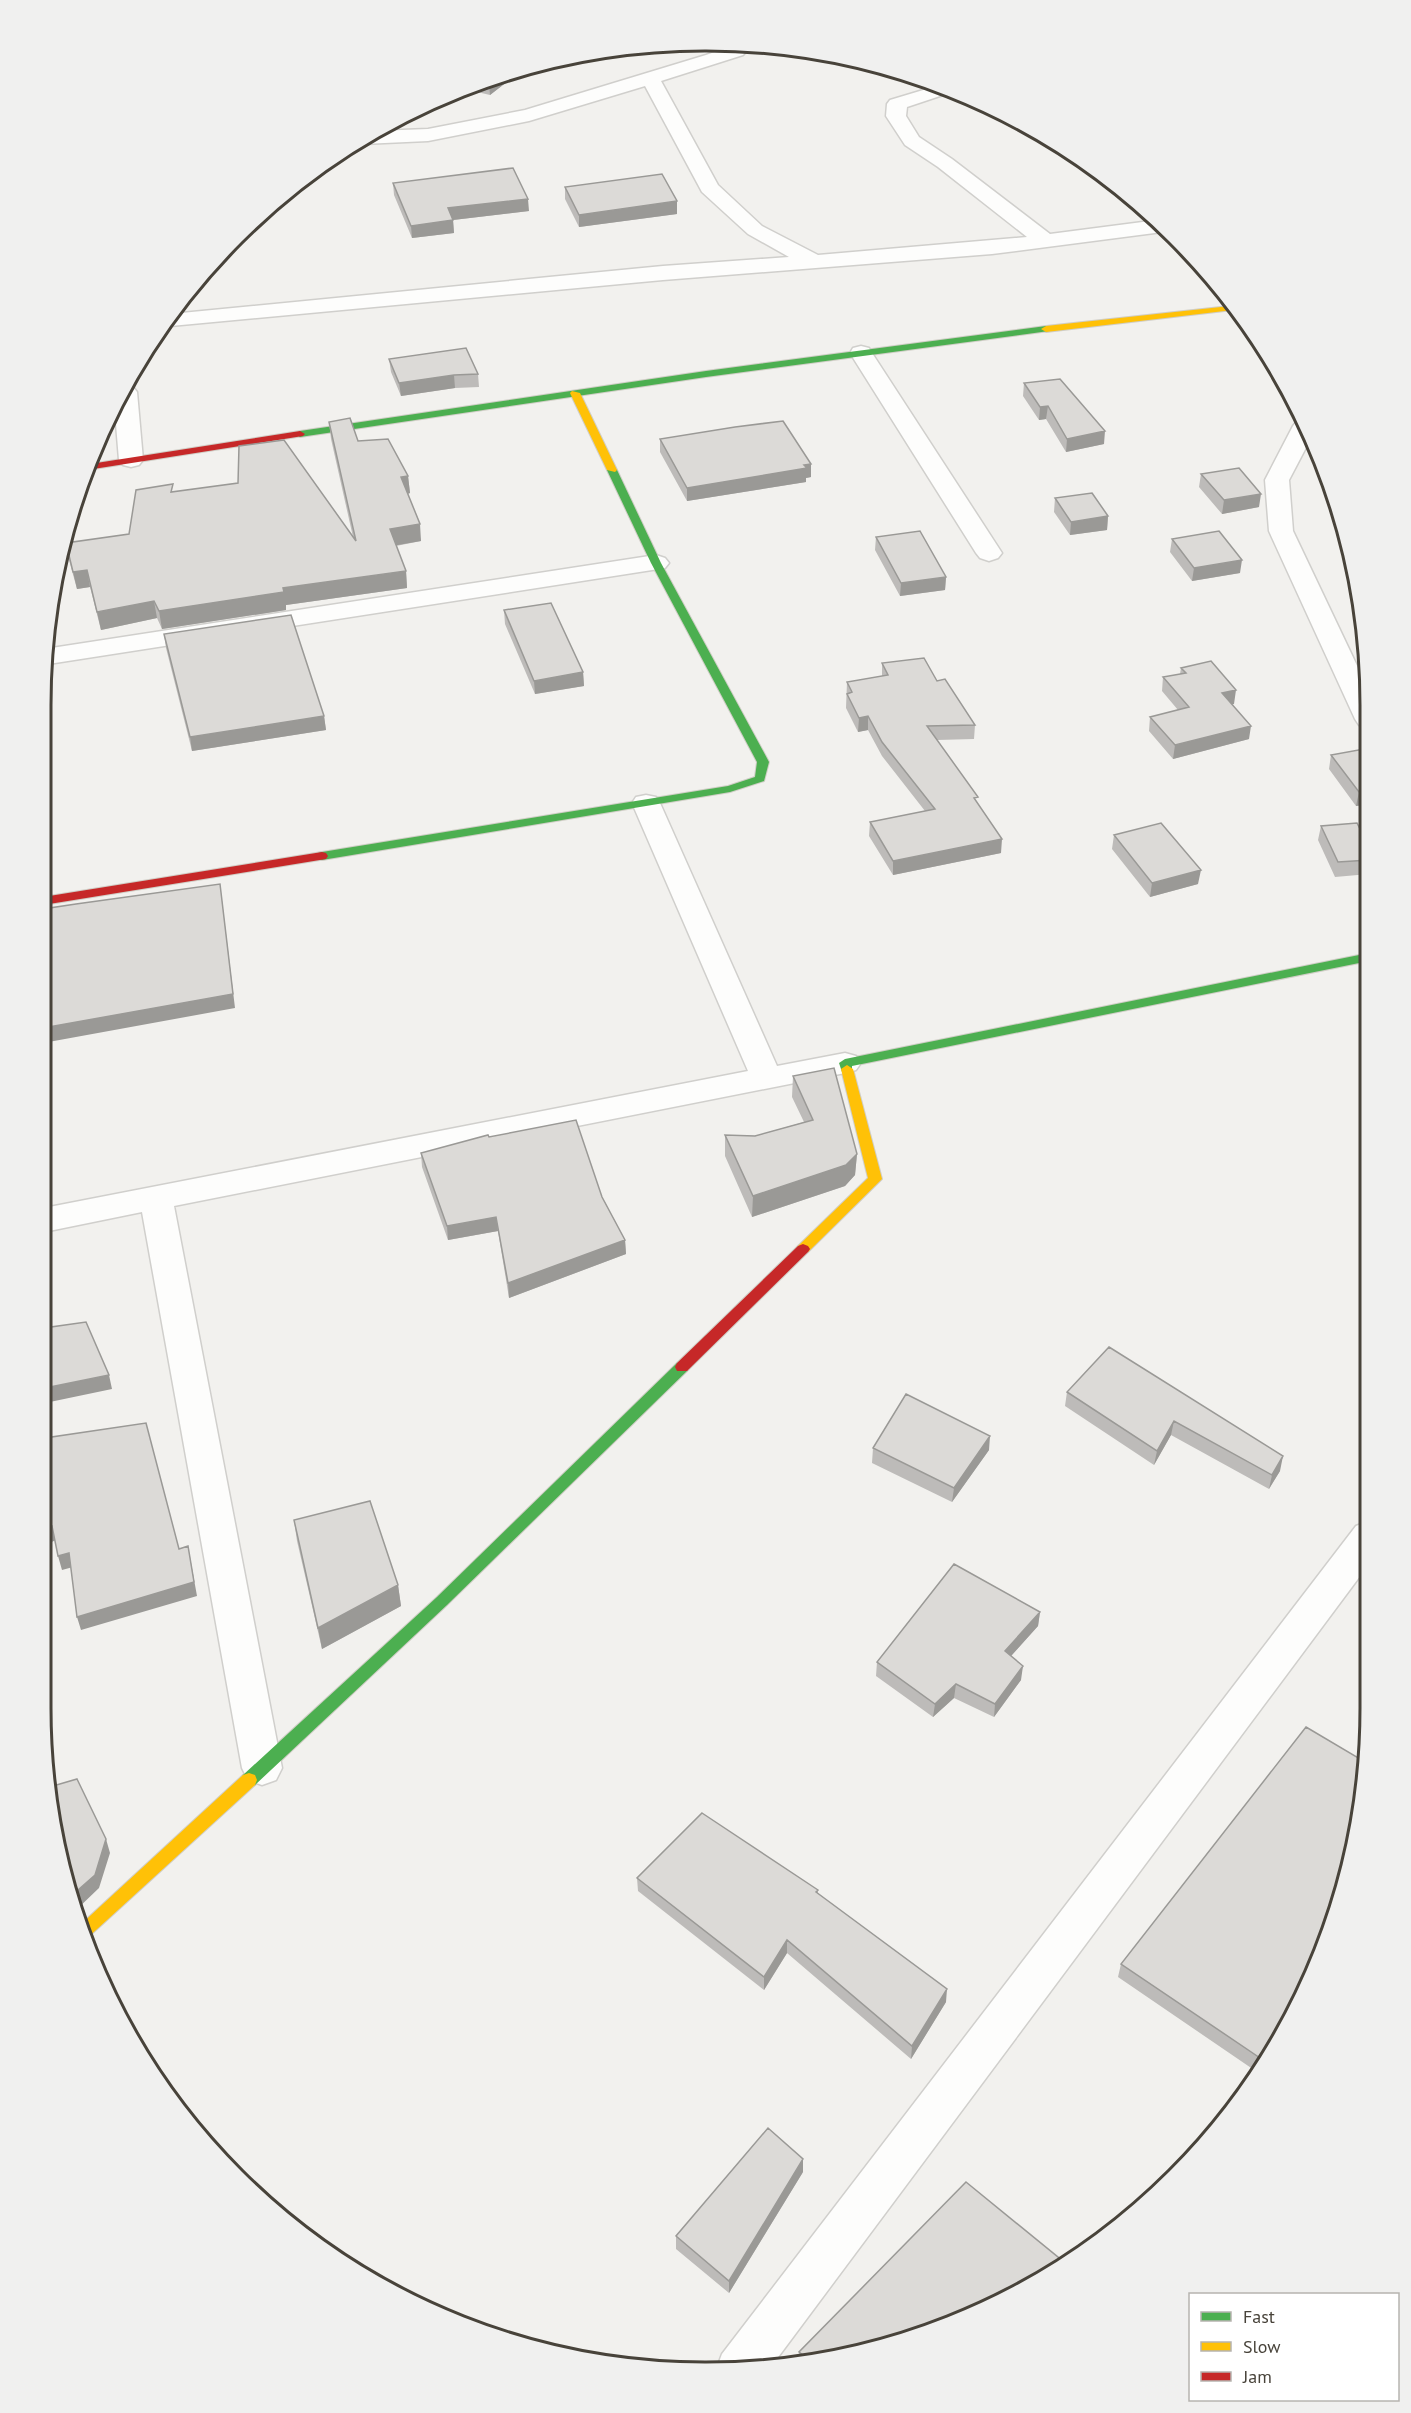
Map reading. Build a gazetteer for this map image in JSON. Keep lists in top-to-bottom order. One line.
{"legend":["Fast","Slow","Jam"]}
